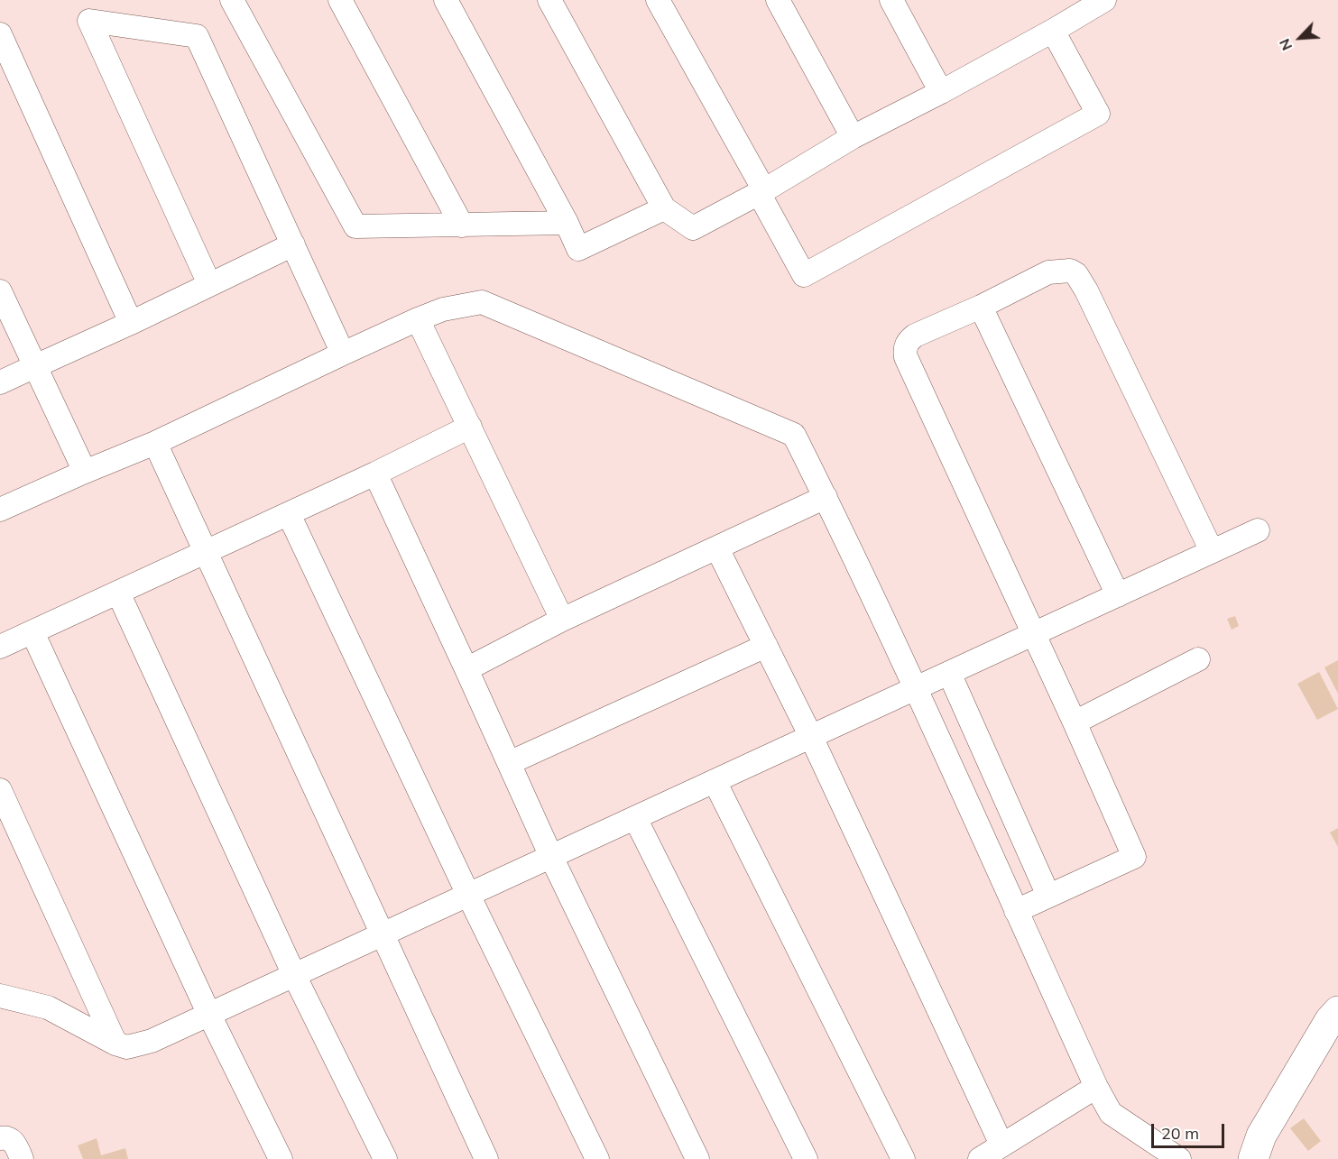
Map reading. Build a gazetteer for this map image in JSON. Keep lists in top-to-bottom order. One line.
{"scale_bar":"20 m","north":"bottom left"}
